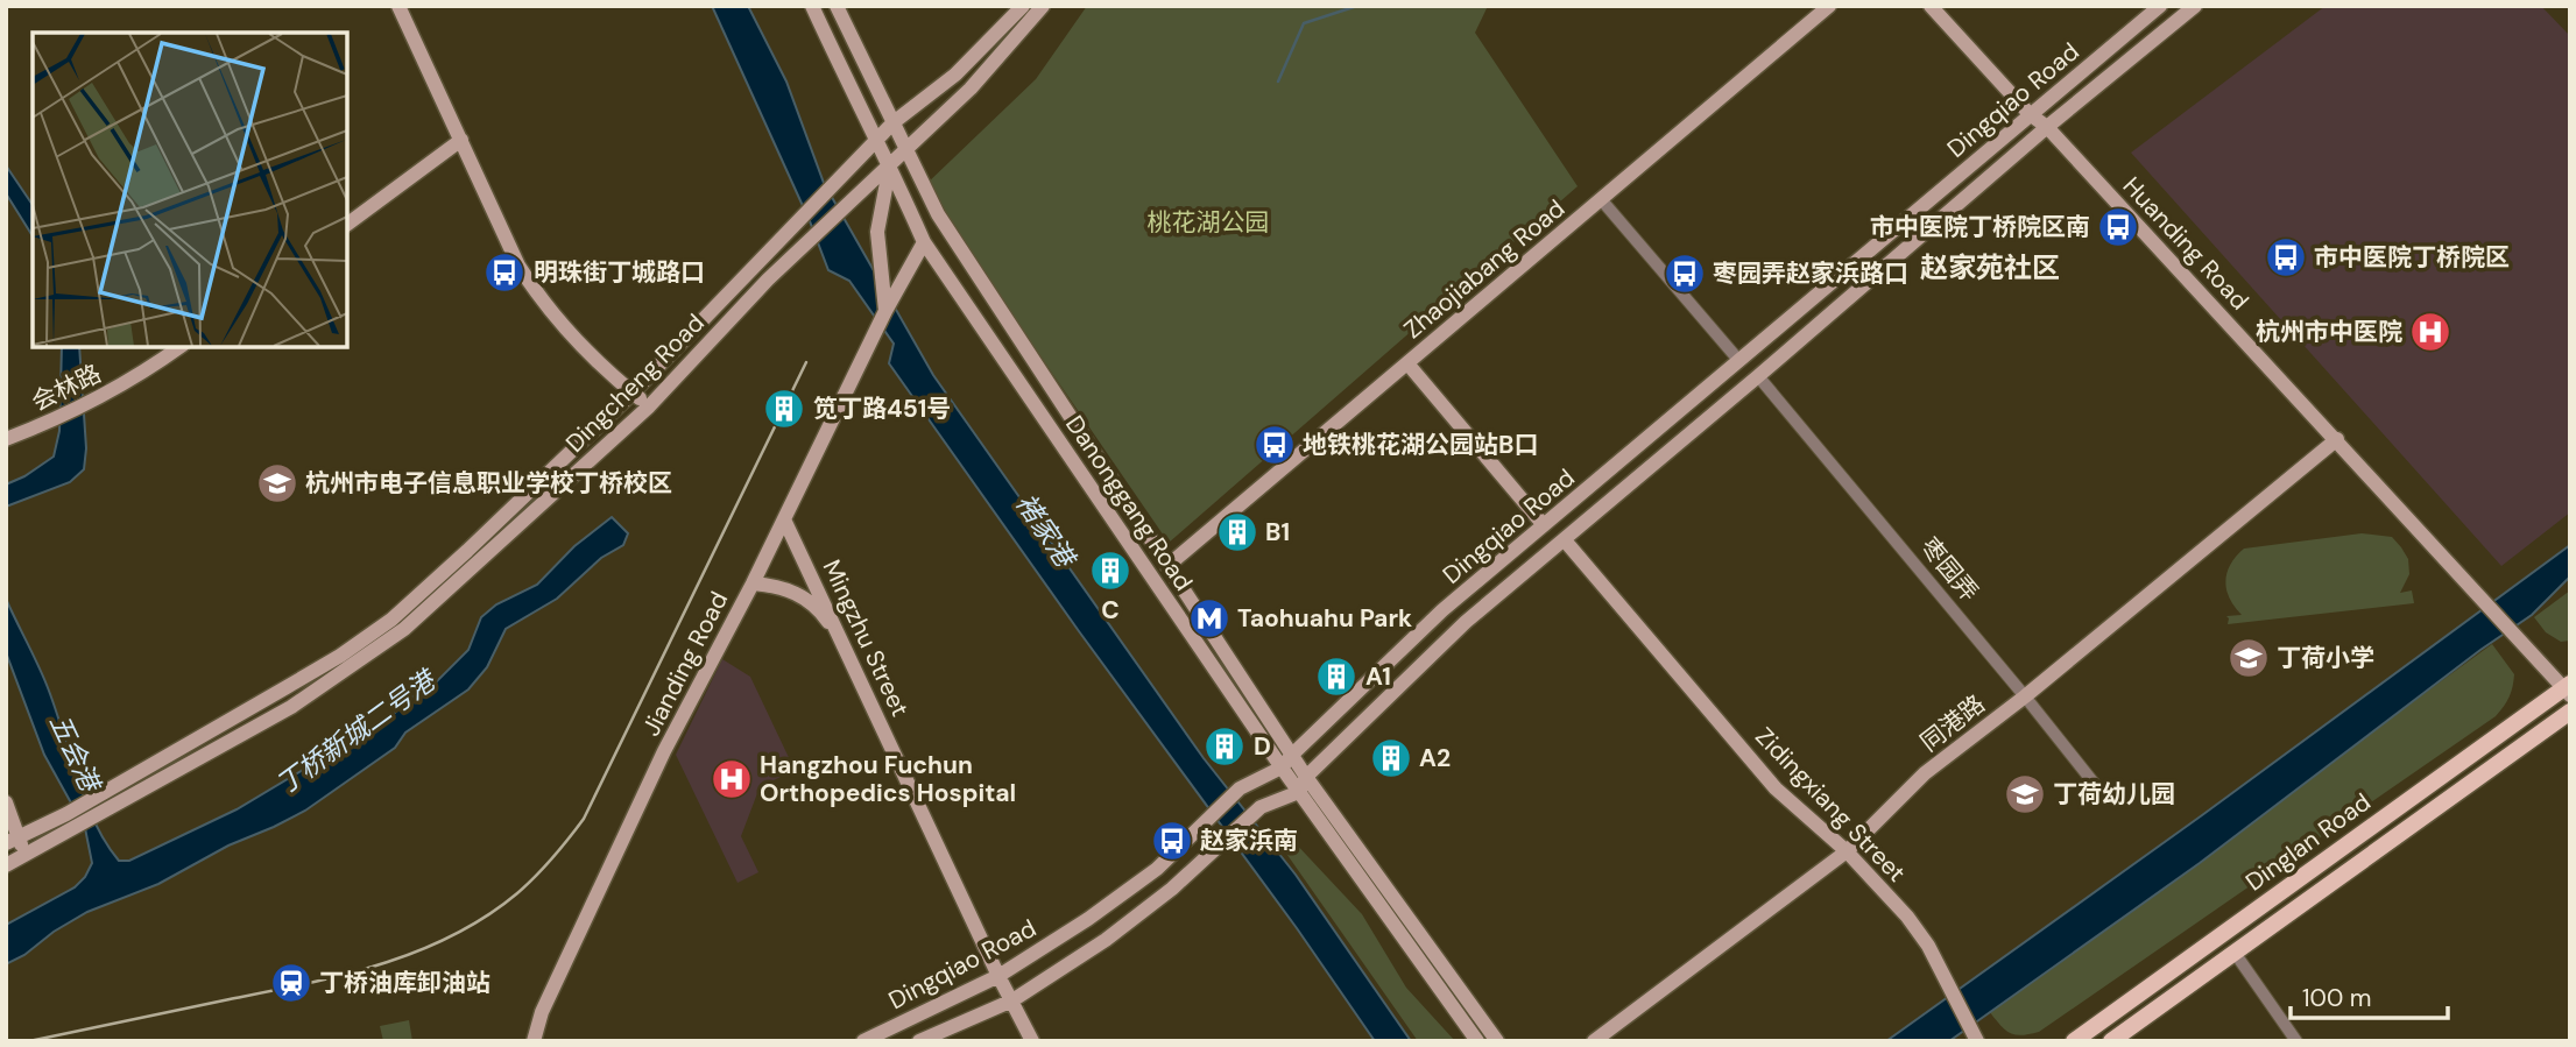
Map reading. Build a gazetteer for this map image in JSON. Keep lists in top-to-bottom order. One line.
{"streets":{"main road":["Dingqiao Road","Huanding Road","Zhaojiabang Road","Dingcheng Road","会林路","Danonggang Road","Mingzhu Street","Jianding Road","同港路","Zidingxiang Street","Dinglan Road"],"street":["枣园弄"]},"crossings":[["Dingqiao Road","Huanding Road"],["Dingqiao Road","Danonggang Road"],["Dingqiao Road","枣园弄"],["Dingqiao Road","Mingzhu Street"],["Dingqiao Road","Zidingxiang Street"],["Huanding Road","同港路"],["Huanding Road","Dinglan Road"],["Zhaojiabang Road","Danonggang Road"],["Dingcheng Road","Danonggang Road"],["Danonggang Road","Jianding Road"],["枣园弄","同港路"],["Mingzhu Street","Jianding Road"],["同港路","Zidingxiang Street"]],"districts":["赵家苑社区"],"water":["褚家港","丁桥新城二号港","五会港"],"parks":["桃花湖公园"],"places":{"bus stop":["市中医院丁桥院区南","市中医院丁桥院区","明珠街丁城路口","枣园弄赵家浜路口","地铁桃花湖公园站B口","赵家浜南"],"hospital":["杭州市中医院","Hangzhou Fuchun Orthopedics Hospital"],"building":["笕丁路451号","B1","C","A1","D","A2"],"school or university":["杭州市电子信息职业学校丁桥校区","丁荷小学","丁荷幼儿园"],"metro station":["Taohuahu Park"],"station":["丁桥油库卸油站"]},"scale_bar":"100 m"}
